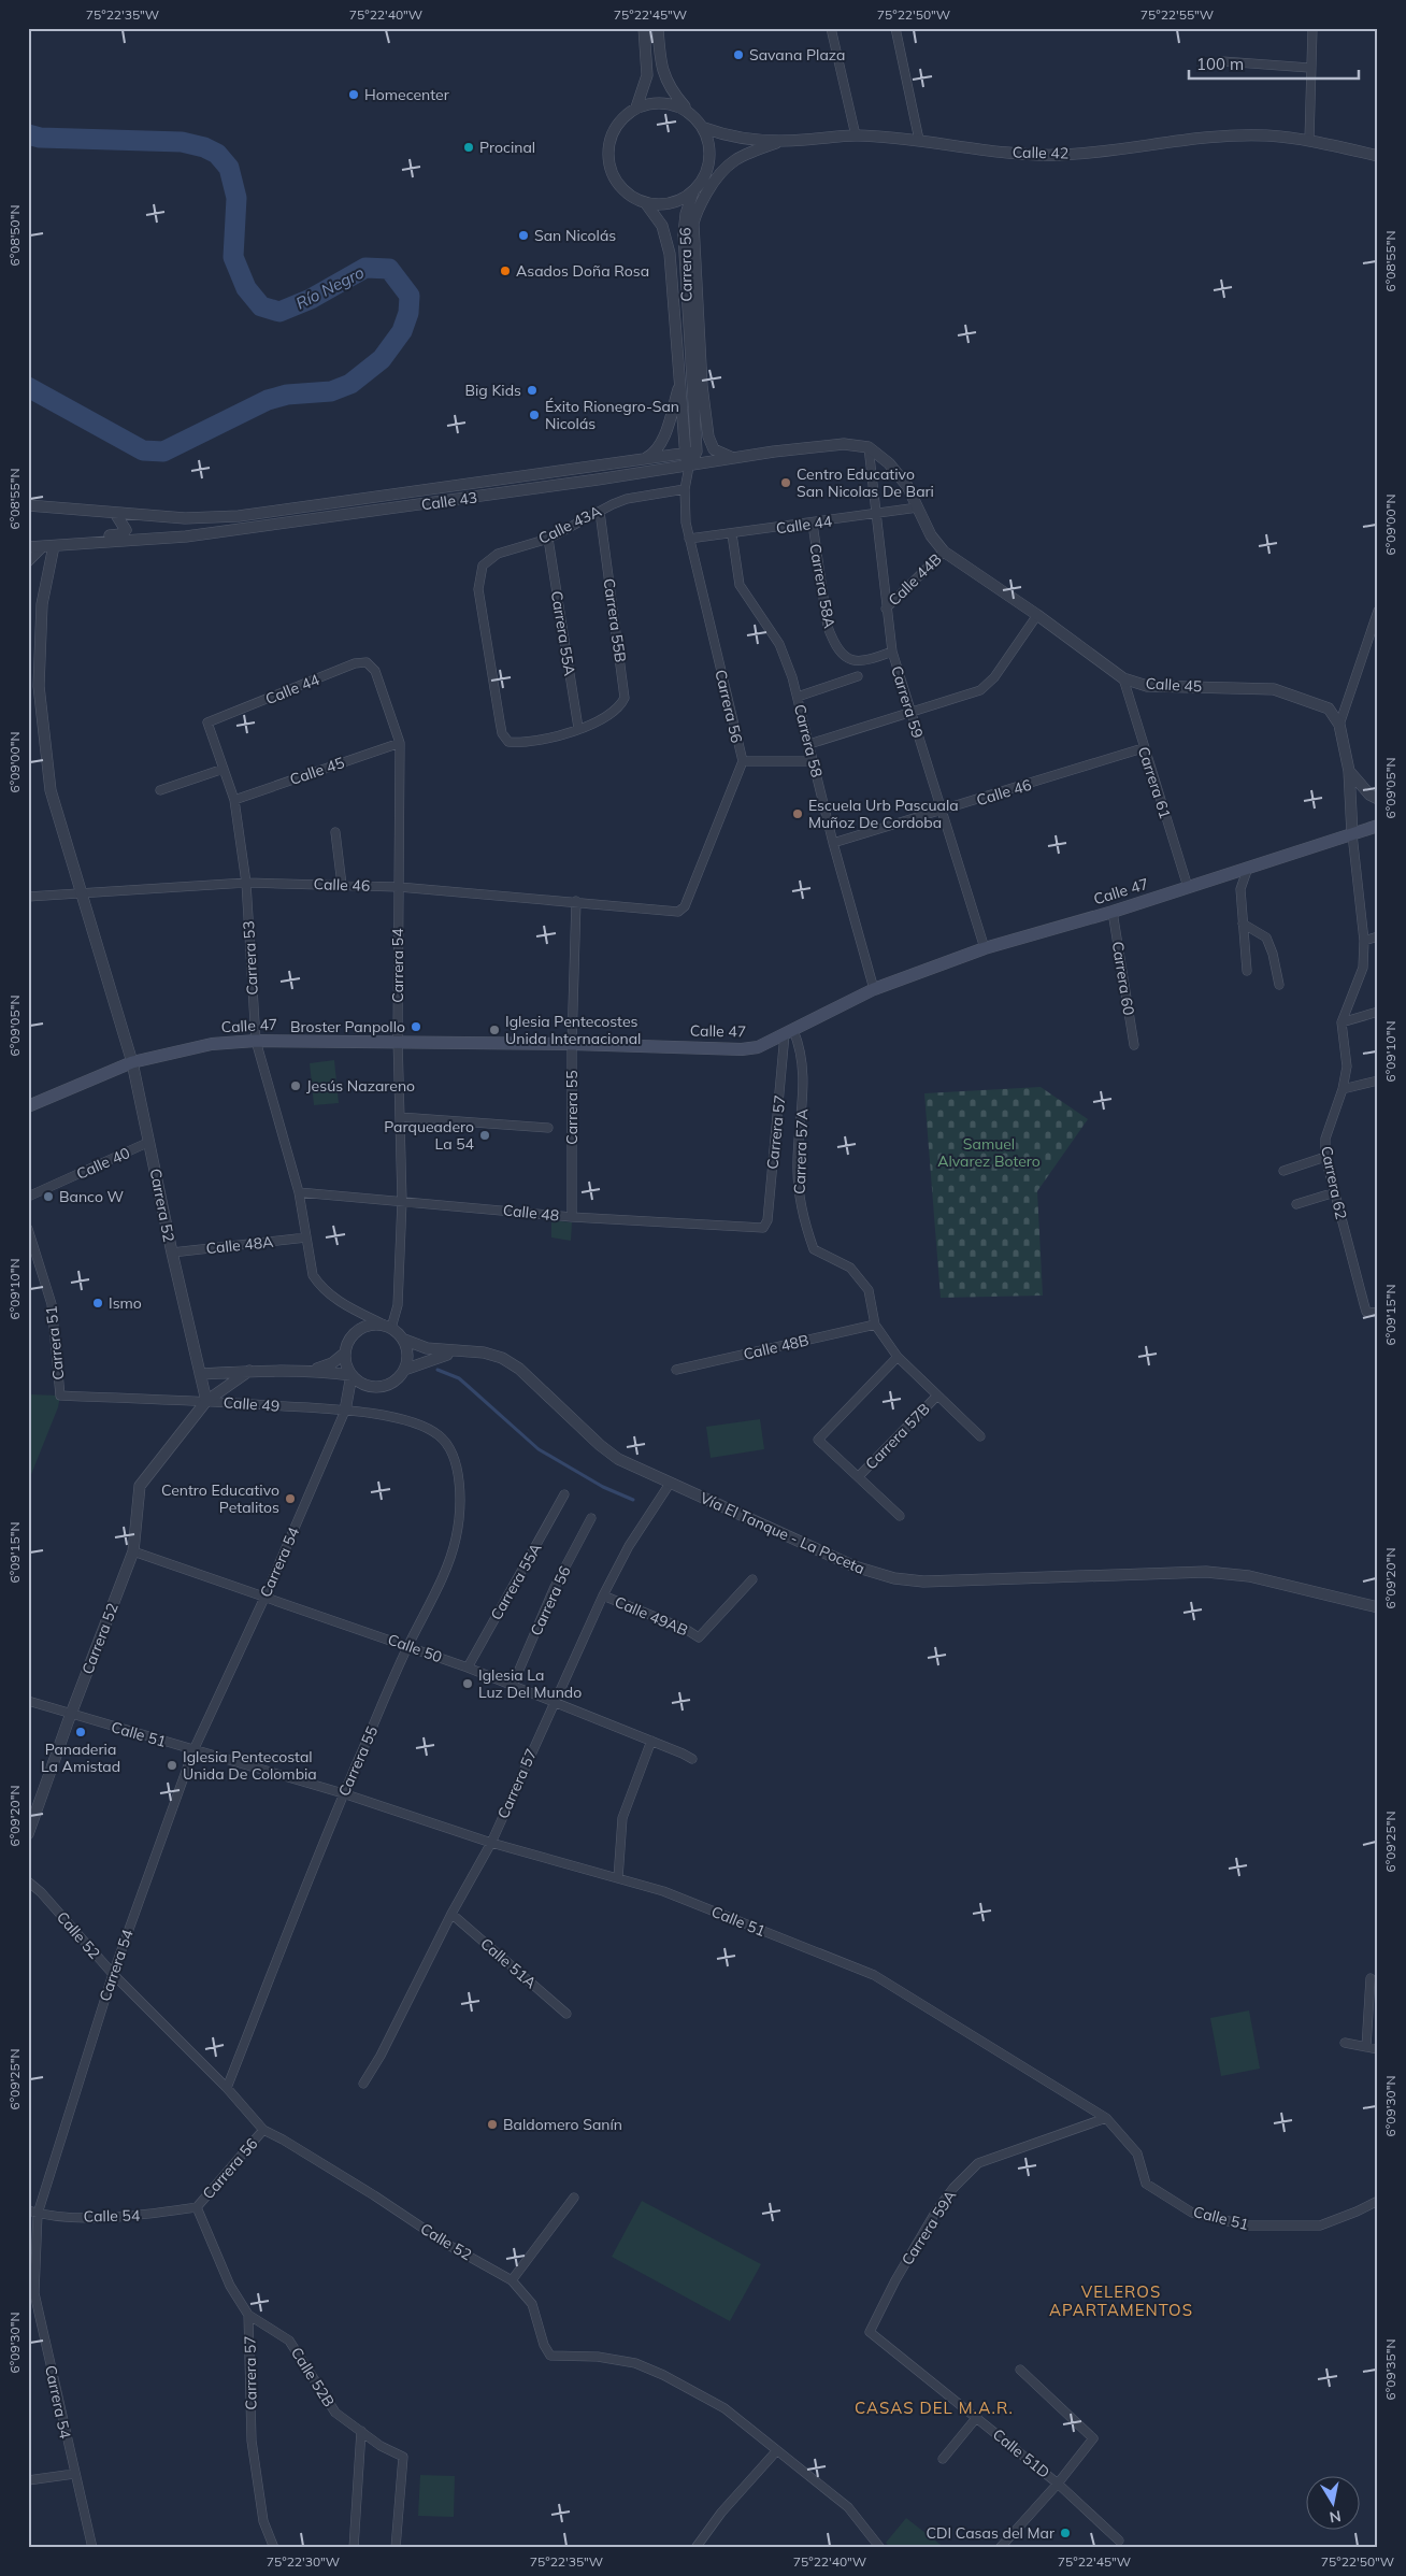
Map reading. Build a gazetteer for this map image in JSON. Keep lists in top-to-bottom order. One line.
{"streets":{"main road":["Calle 47"],"street":["Calle 42","Carrera 56","Calle 43","Calle 43A","Calle 44","Calle 44B","Carrera 58A","Carrera 55B","Carrera 55A","Calle 45","Carrera 59","Carrera 58","Carrera 61","Calle 46","Carrera 53","Carrera 54","Carrera 60","Carrera 55","Carrera 57","Carrera 57A","Calle 40","Carrera 62","Carrera 52","Calle 48","Calle 48A","Carrera 51","Calle 48B","Calle 49","Carrera 57B","Vía El Tanque - La Poceta","Calle 49AB","Calle 50","Calle 51","Calle 52","Calle 51A","Calle 54","Carrera 59A","Calle 52B","Calle 51D"]},"crossings":[["Calle 42","Carrera 56"],["Carrera 56","Calle 43"],["Carrera 56","Calle 43A"],["Carrera 56","Calle 44"],["Carrera 56","Calle 46"],["Carrera 56","Carrera 57"],["Carrera 56","Calle 50"],["Carrera 56","Calle 52"],["Carrera 56","Calle 54"],["Calle 43","Calle 45"],["Calle 43","Carrera 59"],["Calle 43","Carrera 52"],["Calle 43A","Carrera 55B"],["Calle 43A","Carrera 55A"],["Calle 44","Carrera 58A"],["Calle 44","Calle 45"],["Calle 44","Carrera 59"],["Calle 44","Carrera 58"],["Calle 44","Carrera 53"],["Calle 44","Carrera 54"],["Calle 44B","Calle 45"],["Calle 44B","Carrera 59"],["Carrera 58A","Carrera 59"],["Carrera 55B","Carrera 55A"],["Carrera 55A","Calle 50"],["Calle 45","Carrera 59"],["Calle 45","Carrera 61"],["Calle 45","Carrera 53"],["Calle 45","Carrera 54"],["Carrera 59","Calle 46"],["Carrera 59","Calle 47"],["Carrera 58","Calle 46"],["Carrera 58","Calle 47"],["Carrera 61","Calle 46"],["Carrera 61","Calle 47"],["Calle 46","Carrera 53"],["Calle 46","Carrera 54"],["Calle 46","Carrera 55"],["Calle 46","Carrera 52"],["Calle 47","Carrera 53"],["Calle 47","Carrera 54"],["Calle 47","Carrera 60"],["Calle 47","Carrera 55"],["Calle 47","Carrera 57"],["Calle 47","Carrera 57A"],["Calle 47","Carrera 62"],["Calle 47","Carrera 52"],["Carrera 53","Carrera 54"],["Carrera 53","Calle 48"],["Carrera 53","Calle 48A"],["Carrera 53","Vía El Tanque - La Poceta"],["Carrera 54","Calle 48"],["Carrera 54","Calle 49"],["Carrera 54","Vía El Tanque - La Poceta"],["Carrera 54","Calle 50"],["Carrera 54","Calle 51"],["Carrera 54","Calle 52"],["Carrera 54","Calle 54"],["Carrera 55","Calle 48"],["Carrera 55","Calle 49"],["Carrera 55","Calle 50"],["Carrera 55","Calle 51"],["Carrera 55","Calle 52"],["Carrera 57","Carrera 57A"],["Carrera 57","Calle 48"],["Carrera 57","Vía El Tanque - La Poceta"],["Carrera 57","Calle 49AB"],["Carrera 57","Calle 50"],["Carrera 57","Calle 51"],["Carrera 57","Calle 51A"],["Carrera 57","Calle 54"],["Carrera 57","Calle 52B"],["Carrera 57A","Calle 48B"],["Calle 40","Carrera 52"],["Carrera 52","Calle 48A"],["Carrera 52","Calle 49"],["Carrera 52","Calle 50"],["Carrera 52","Calle 51"],["Carrera 51","Calle 49"],["Calle 51","Carrera 59A"],["Carrera 59A","Calle 51D"]],"districts":["VELEROS APARTAMENTOS","CASAS DEL M.A.R."],"water":["Río Negro"],"parks":["Samuel Alvarez Botero"],"places":["Savana Plaza","Homecenter","Procinal","San Nicolás","Asados Doña Rosa","Big Kids","Éxito Rionegro-San Nicolás","Centro Educativo San Nicolas De Bari","Escuela Urb Pascuala Muñoz De Cordoba","Broster Panpollo","Iglesia Pentecostes Unida Internacional","Jesús Nazareno","Parqueadero La 54","Banco W","Ismo","Centro Educativo Petalitos","Iglesia La Luz Del Mundo","Panaderia La Amistad","Iglesia Pentecostal Unida De Colombia","Baldomero Sanín","CDI Casas del Mar"],"scale_bar":"100 m","north":"bottom","coordinates":["75°22'35\"W","75°22'40\"W","75°22'45\"W","75°22'50\"W","75°22'55\"W","6°08'50\"N","6°08'55\"N","6°09'00\"N","6°09'05\"N","6°09'10\"N","6°09'15\"N","6°09'20\"N","6°09'25\"N","6°09'30\"N","6°09'35\"N","75°22'30\"W"]}
